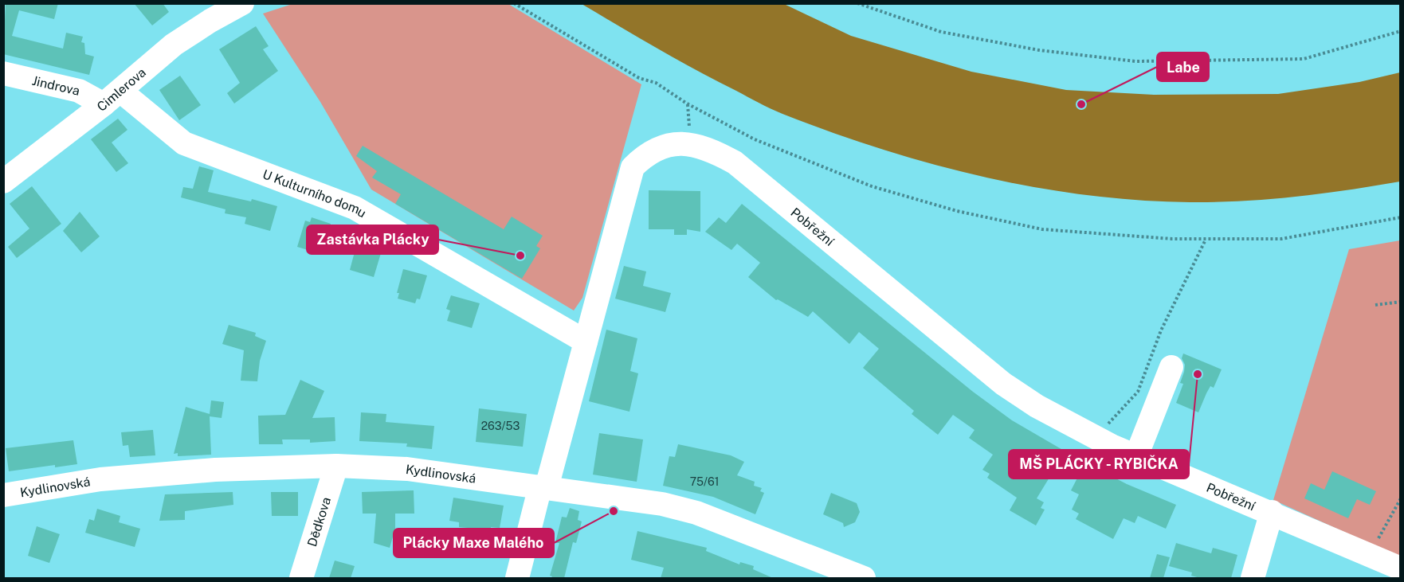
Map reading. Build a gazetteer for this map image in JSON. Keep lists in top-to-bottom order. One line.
{"streets":{"street":["Jindrova","Cimlerova","U Kulturního domu","Pobřežní","Kydlinovská","Dědkova"]},"crossings":[["Jindrova","Cimlerova"],["Jindrova","U Kulturního domu"],["Cimlerova","U Kulturního domu"],["U Kulturního domu","Pobřežní"],["Pobřežní","Kydlinovská"],["Kydlinovská","Dědkova"]],"places":["Labe","Zastávka Plácky","MŠ PLÁCKY - RYBIČKA","Plácky Maxe Malého"],"house_numbers":["263/53","75/61"]}
